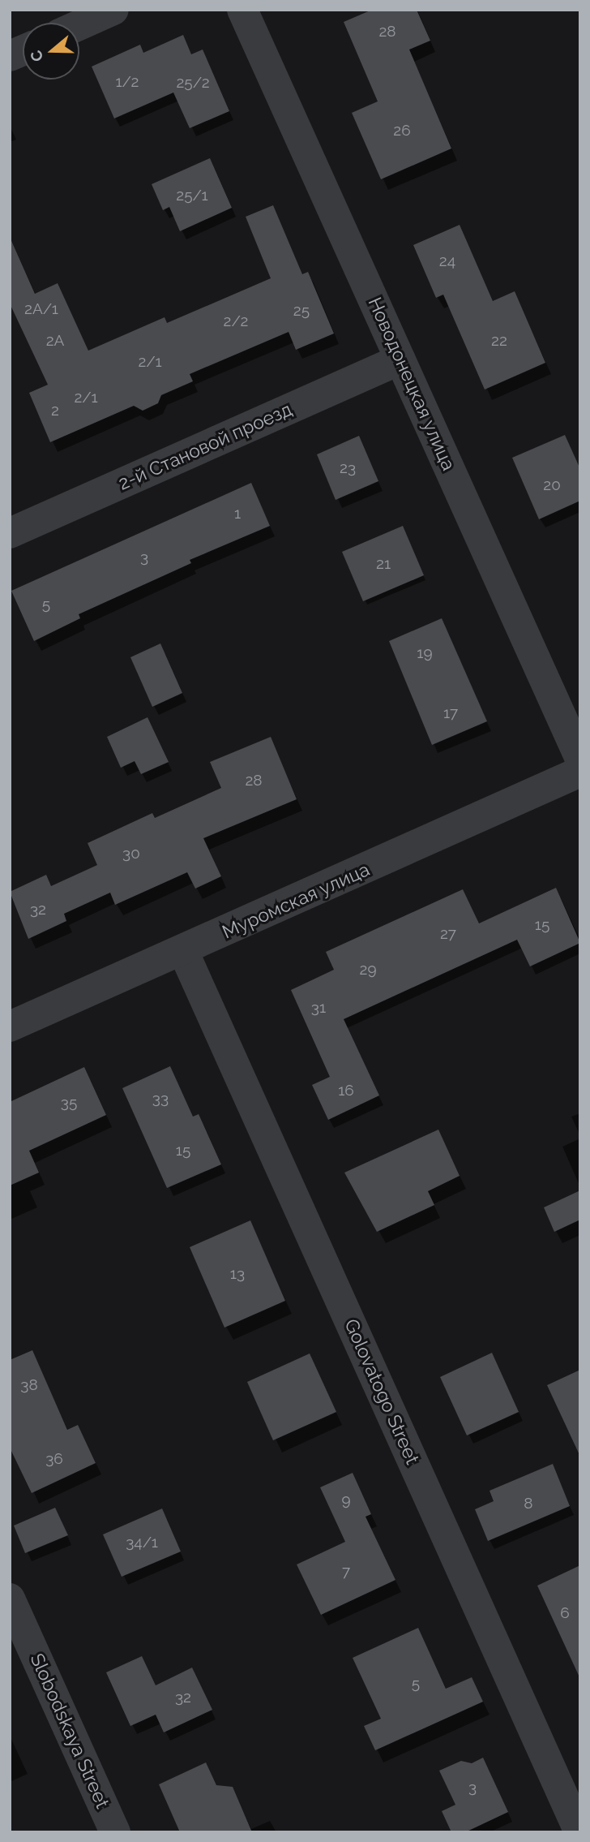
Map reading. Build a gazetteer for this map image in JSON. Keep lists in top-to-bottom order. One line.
{"streets":{"street":["Новодонецкая улица","2-й Становой проезд","Муромская улица","Golovatogo Street","Slobodskaya Street"]},"crossings":[["Новодонецкая улица","2-й Становой проезд"],["Муромская улица","Golovatogo Street"]],"house_numbers":["28","1/2","25/2","26","25/1","24","2А/1","25","2/2","2А","22","2/1","2/1","2","23","20","1","3","21","5","19","17","28","30","32","15","27","29","31","16","33","35","15","13","38","36","9","8","34/1","7","6","5","32","3"],"north":"left"}
